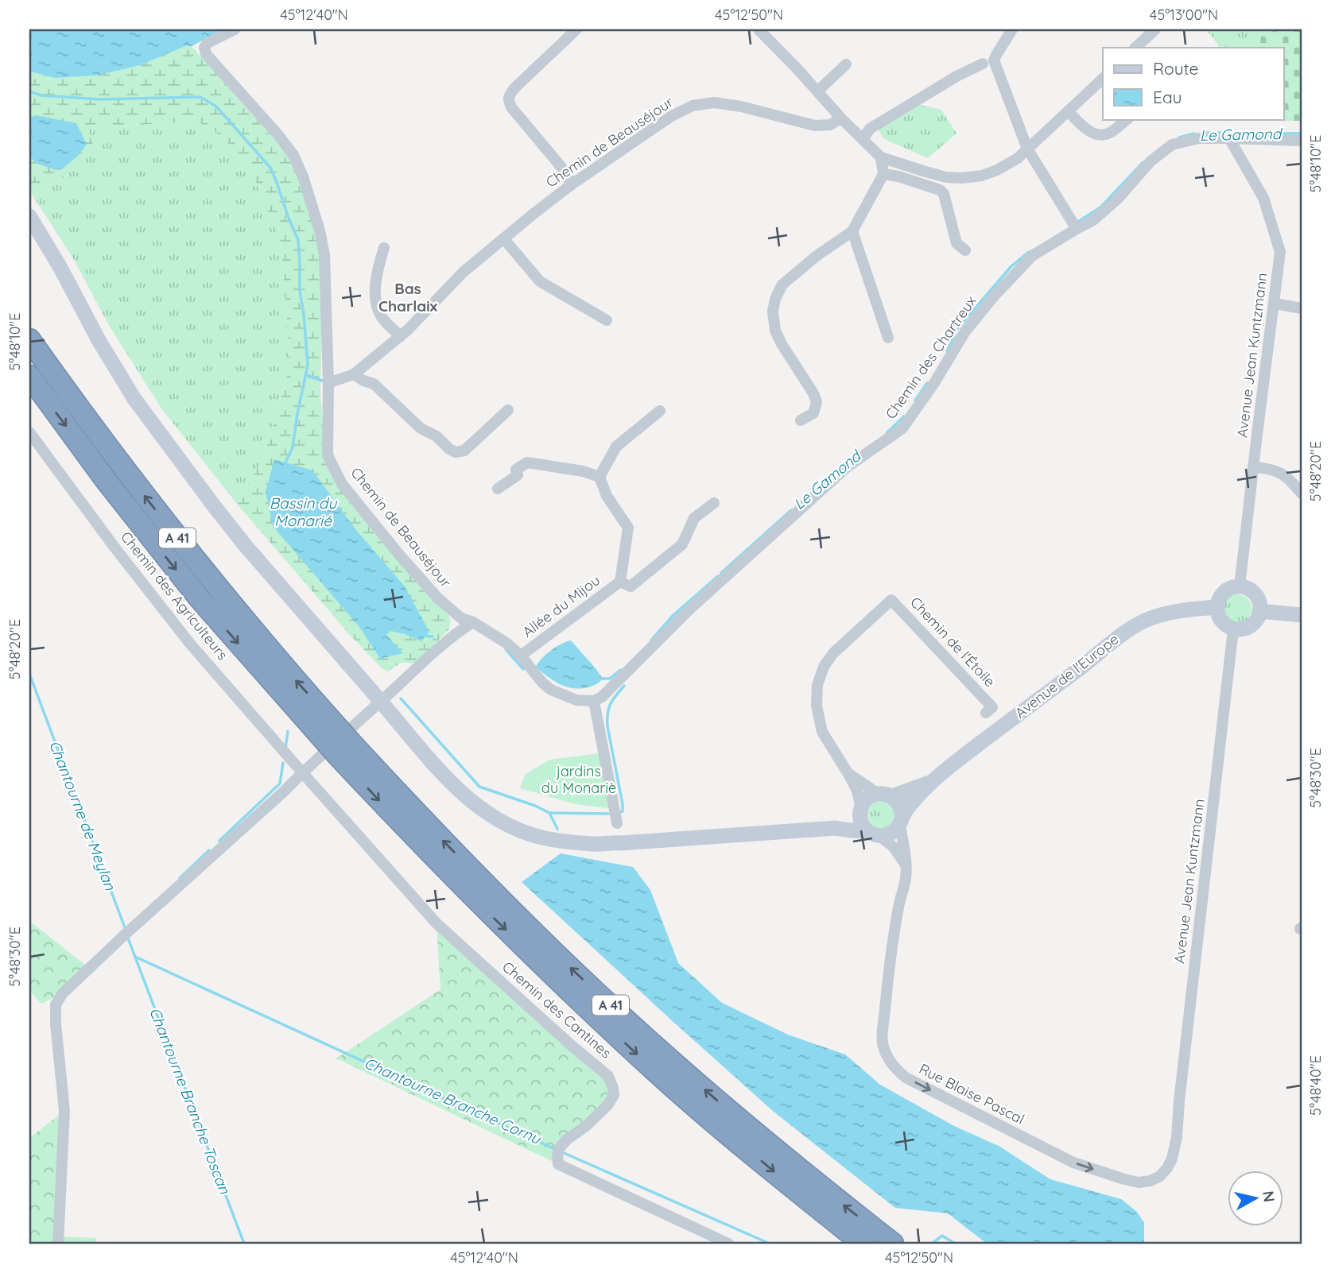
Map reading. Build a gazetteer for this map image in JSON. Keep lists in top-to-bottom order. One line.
{"streets":{"highway":["A 41"],"main road":["Avenue de l'Europe"],"street":["Chemin de Beauséjour","Avenue Jean Kuntzmann","Chemin des Chartreux","Chemin des Agriculteurs","Allée du Mijou","Chemin de l'Étoile","Chemin des Cantines","Rue Blaise Pascal"]},"crossings":[["Chemin de Beauséjour","Chemin des Chartreux"],["Chemin de Beauséjour","Allée du Mijou"],["Avenue Jean Kuntzmann","Chemin des Chartreux"],["Avenue Jean Kuntzmann","Avenue de l'Europe"],["Avenue Jean Kuntzmann","Rue Blaise Pascal"],["Chemin des Agriculteurs","Chemin des Cantines"],["Chemin de l'Étoile","Avenue de l'Europe"],["Chemin de l'Étoile","Rue Blaise Pascal"],["Avenue de l'Europe","Rue Blaise Pascal"]],"districts":["Bas Charlaix"],"water":["Le Gamond","Bassin du Monarié","Chantourne de Meylan","Chantourne Branche Toscan","Chantourne Branche Cornu"],"parks":["jardins du Monariè"],"legend":["Route","Eau"],"north":"right","coordinates":["45°12'40\"N","45°12'50\"N","45°13'00\"N","5°48'10\"E","5°48'20\"E","5°48'30\"E","5°48'40\"E"]}
